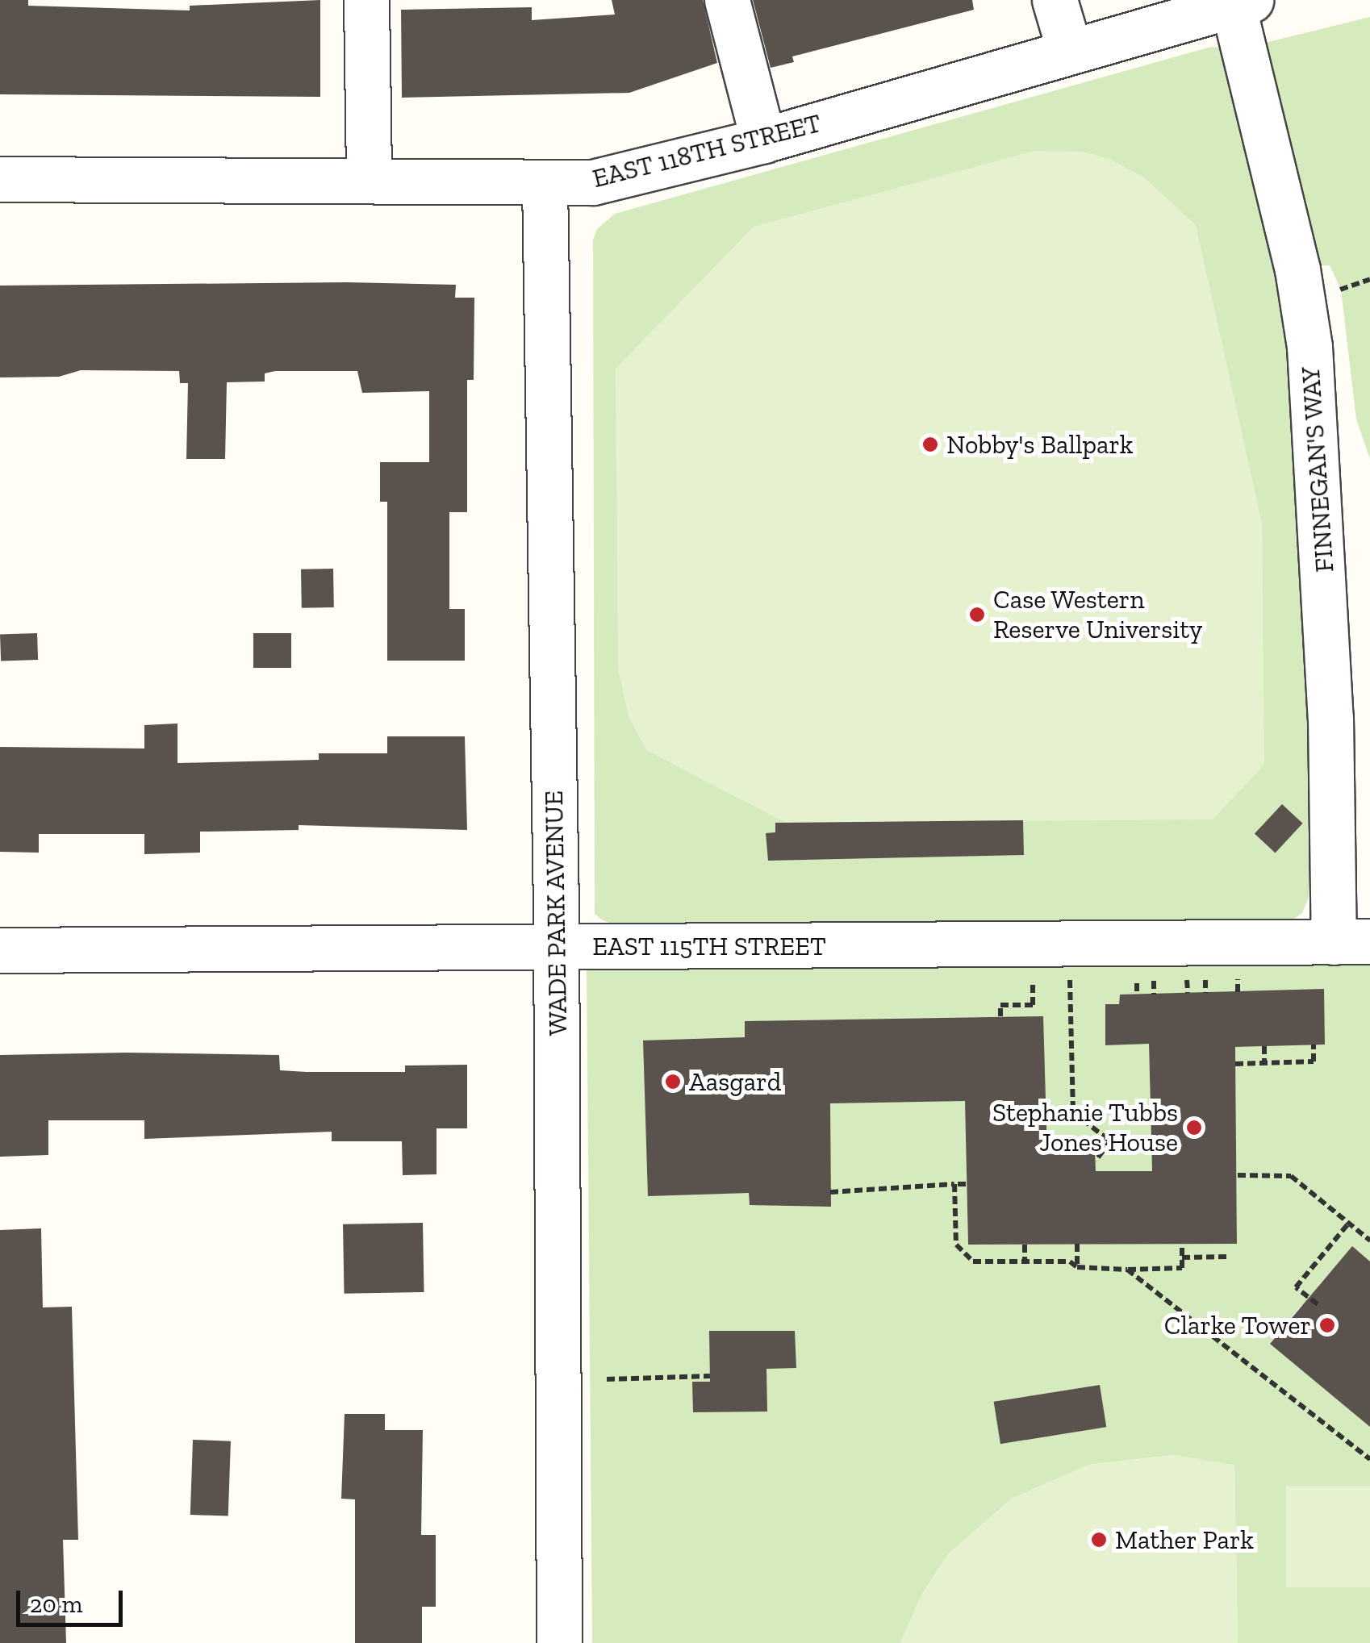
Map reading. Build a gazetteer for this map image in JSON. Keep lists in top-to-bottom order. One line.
{"streets":{"street":["EAST 118TH STREET","FINNEGAN'S WAY","WADE PARK AVENUE","EAST 115TH STREET"]},"crossings":[["EAST 118TH STREET","FINNEGAN'S WAY"],["EAST 118TH STREET","WADE PARK AVENUE"],["FINNEGAN'S WAY","EAST 115TH STREET"],["WADE PARK AVENUE","EAST 115TH STREET"]],"places":["Nobby's Ballpark","Case Western Reserve University","Aasgard","Stephanie Tubbs Jones House","Clarke Tower","Mather Park"],"scale_bar":"20 m"}
